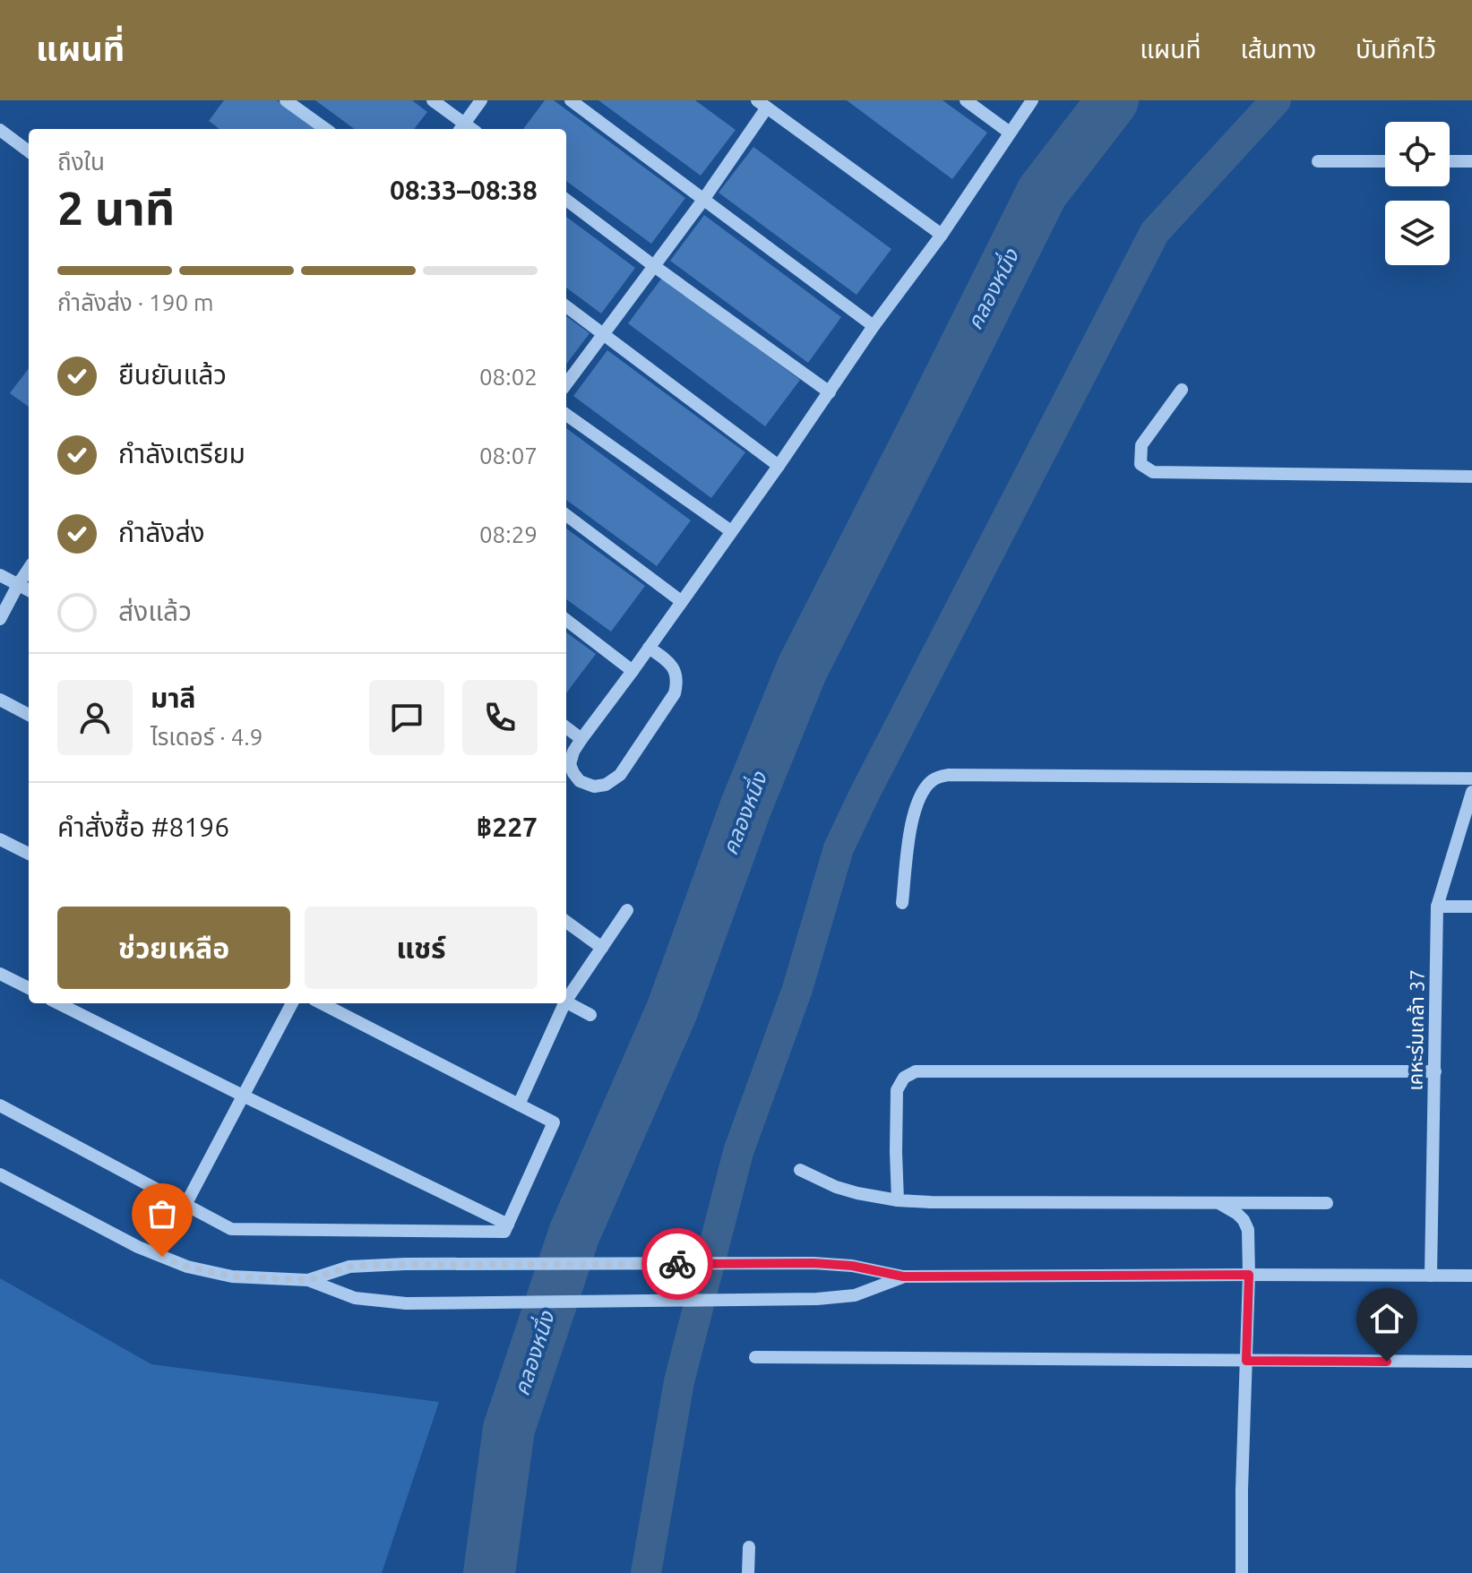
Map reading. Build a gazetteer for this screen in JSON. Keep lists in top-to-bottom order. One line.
{"streets":{"street":["เคหะร่มเกล้า 37"]},"water":["คลองหนึ่ง"],"page":{"header":"แผนที่","nav":["แผนที่","เส้นทาง","บันทึกไว้"],"heading":["2 นาที","ถึงใน","08:33–08:38"],"panel":["มาลี","ไรเดอร์ · 4.9","คำสั่งซื้อ #8196","฿227"],"bar":"กำลังส่ง · 190 m","list":[["ยืนยันแล้ว","08:02"],["กำลังเตรียม","08:07"],["กำลังส่ง","08:29"],"ส่งแล้ว"],"buttons":["ช่วยเหลือ","แชร์"]}}
